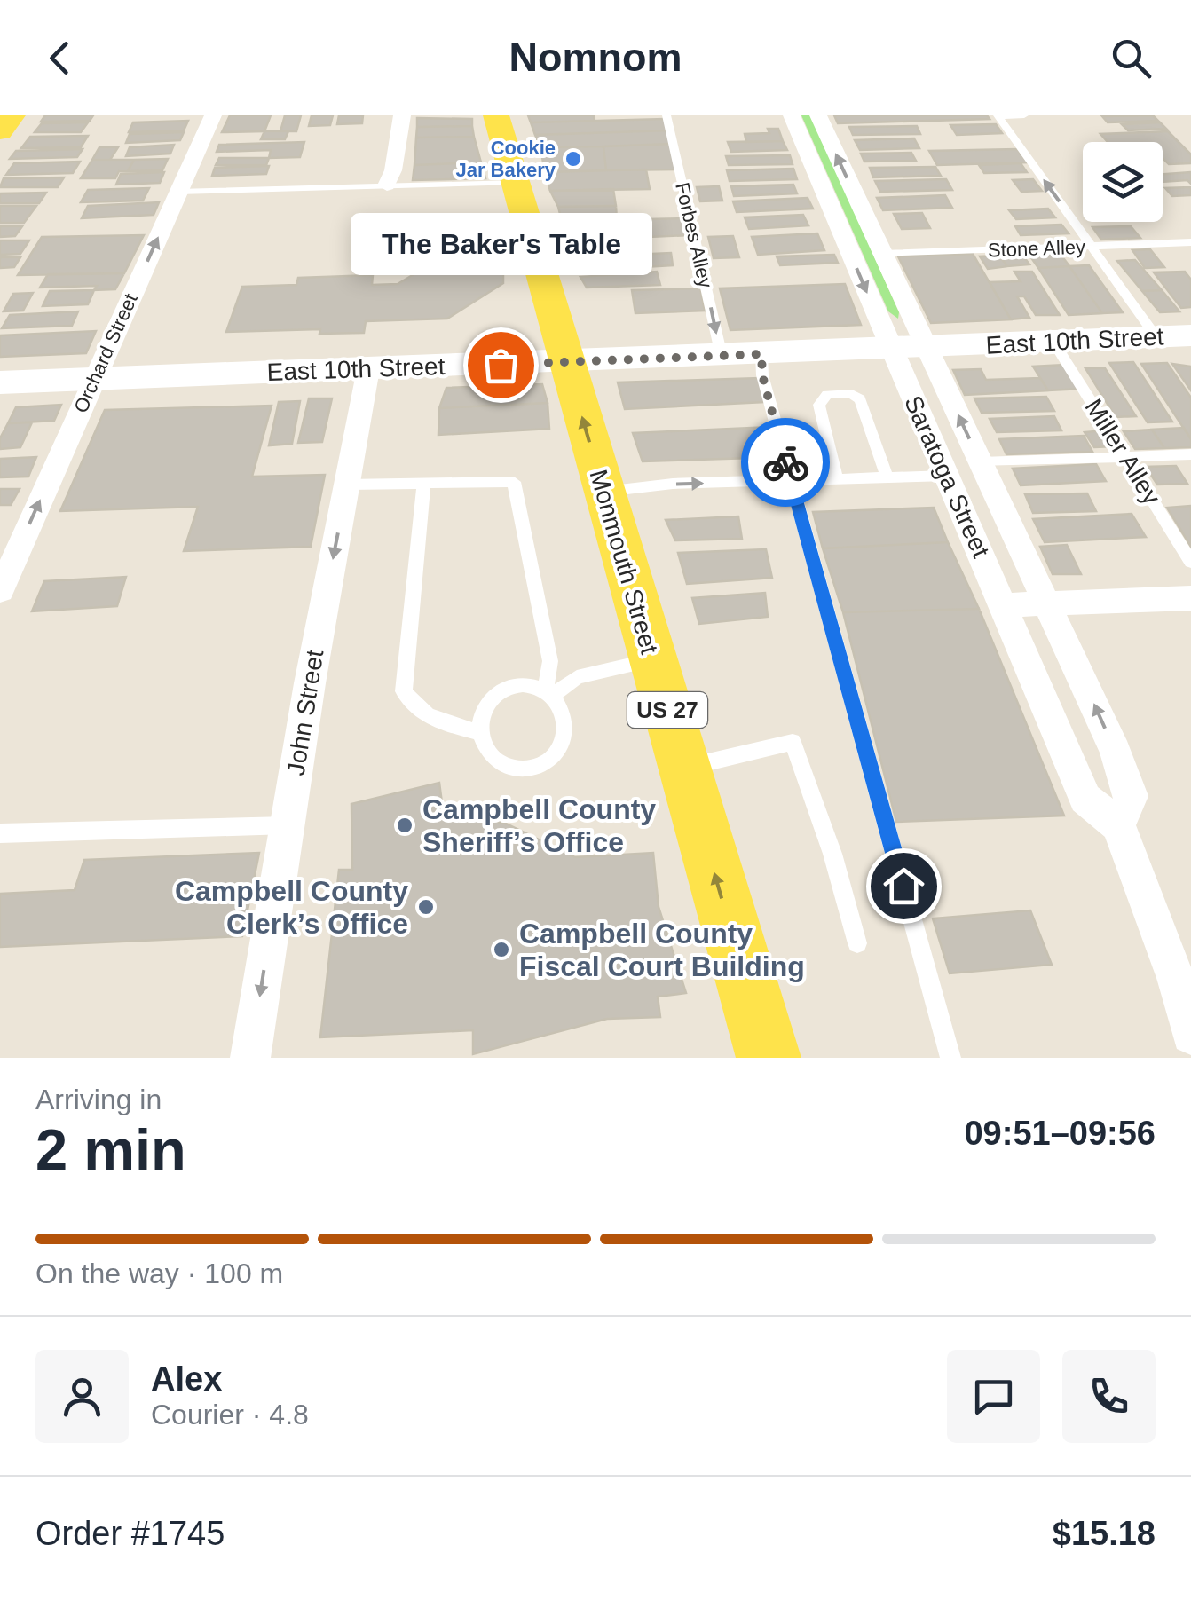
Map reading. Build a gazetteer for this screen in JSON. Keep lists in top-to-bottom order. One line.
{"streets":{"main road":["East 10th Street","Monmouth Street","US 27"],"street":["Orchard Street","Saratoga Street","John Street"],"lane":["Forbes Alley","Stone Alley","Miller Alley"]},"crossings":[["Forbes Alley","East 10th Street"],["Stone Alley","Saratoga Street"],["East 10th Street","Orchard Street"],["East 10th Street","Miller Alley"],["East 10th Street","Saratoga Street"],["East 10th Street","Monmouth Street"],["East 10th Street","John Street"]],"one_way":["Forbes Alley","Orchard Street","Monmouth Street","John Street"],"places":["Cookie Jar Bakery","The Baker's Table","Campbell County Sheriff’s Office","Campbell County Clerk’s Office","Campbell County Fiscal Court Building"],"page":{"header":"Nomnom","bubble":"The Baker's Table","heading":["2 min","Arriving in","09:51–09:56"],"panel":["Alex","Courier · 4.8","Order #1745","$15.18"],"bar":"On the way · 100 m"}}
